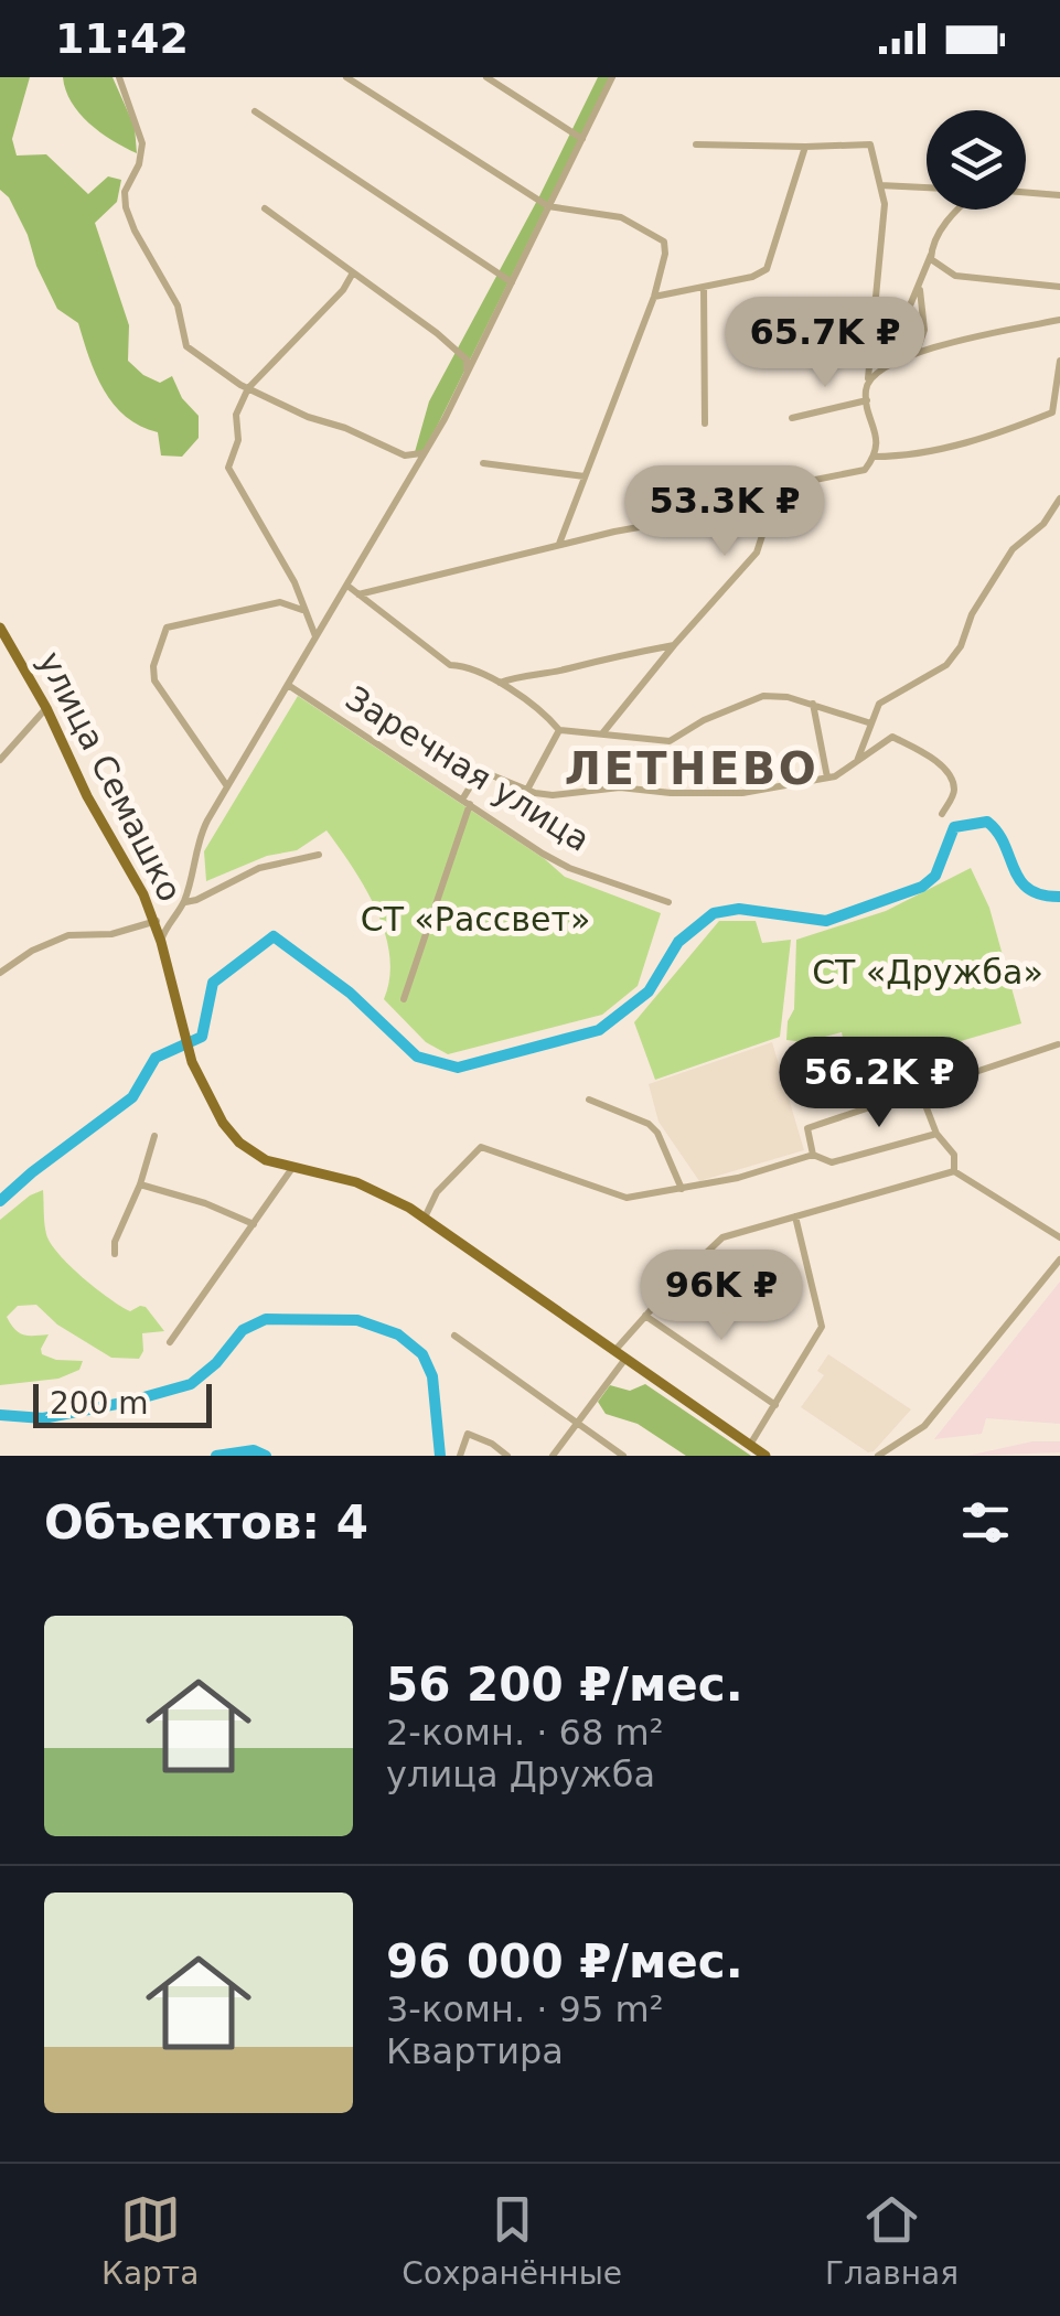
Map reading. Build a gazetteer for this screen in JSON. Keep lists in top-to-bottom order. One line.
{"streets":{"main road":["улица Семашко"],"street":["Заречная улица"]},"districts":["ЛЕТНЕВО"],"parks":["СТ «Рассвет»","СТ «Дружба»"],"scale_bar":"200 m","page":{"status":"11:42","price":["65.7K ₽","53.3K ₽","56.2K ₽","96K ₽"],"scale":"200 m","heading":"Объектов: 4","list":[{"name":"56 200 ₽/мес.","note":"2-комн. · 68 m² · улица Дружба"},{"name":"96 000 ₽/мес.","note":"3-комн. · 95 m² · Квартира"}],"tabs":["Карта","Сохранённые","Главная"]}}
